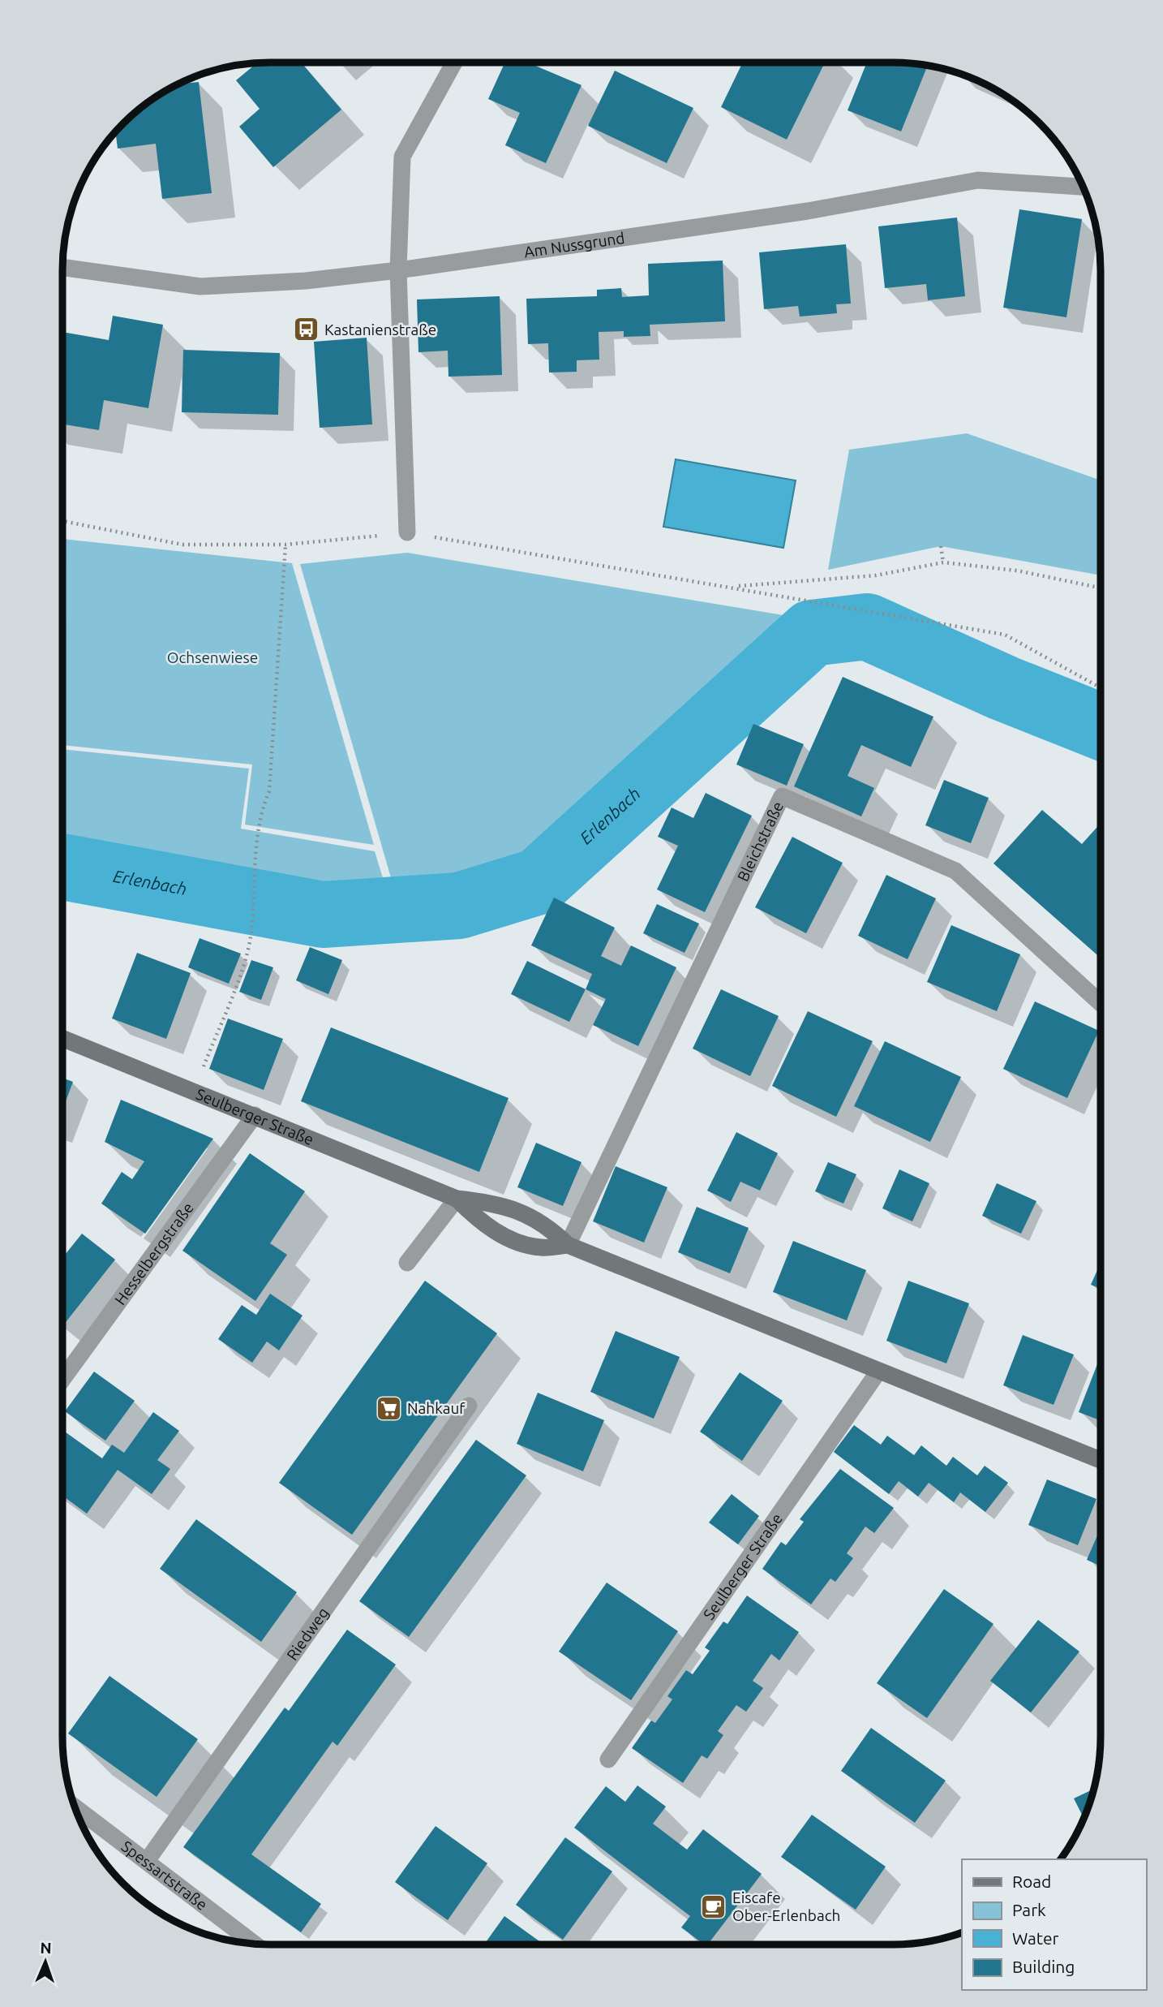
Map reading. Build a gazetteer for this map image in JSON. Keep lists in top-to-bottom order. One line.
{"streets":{"street":["Am Nussgrund","Bleichstraße","Seulberger Straße","Hesselbergstraße","Riedweg","Spessartstraße"]},"crossings":[["Bleichstraße","Seulberger Straße"],["Seulberger Straße","Hesselbergstraße"],["Riedweg","Spessartstraße"]],"water":["Erlenbach"],"parks":["Ochsenwiese"],"places":{"bus stop":["Kastanienstraße"],"supermarket":["Nahkauf"],"cafe":["Eiscafe Ober-Erlenbach"]},"legend":["Road","Park","Water","Building"],"north":"top"}
